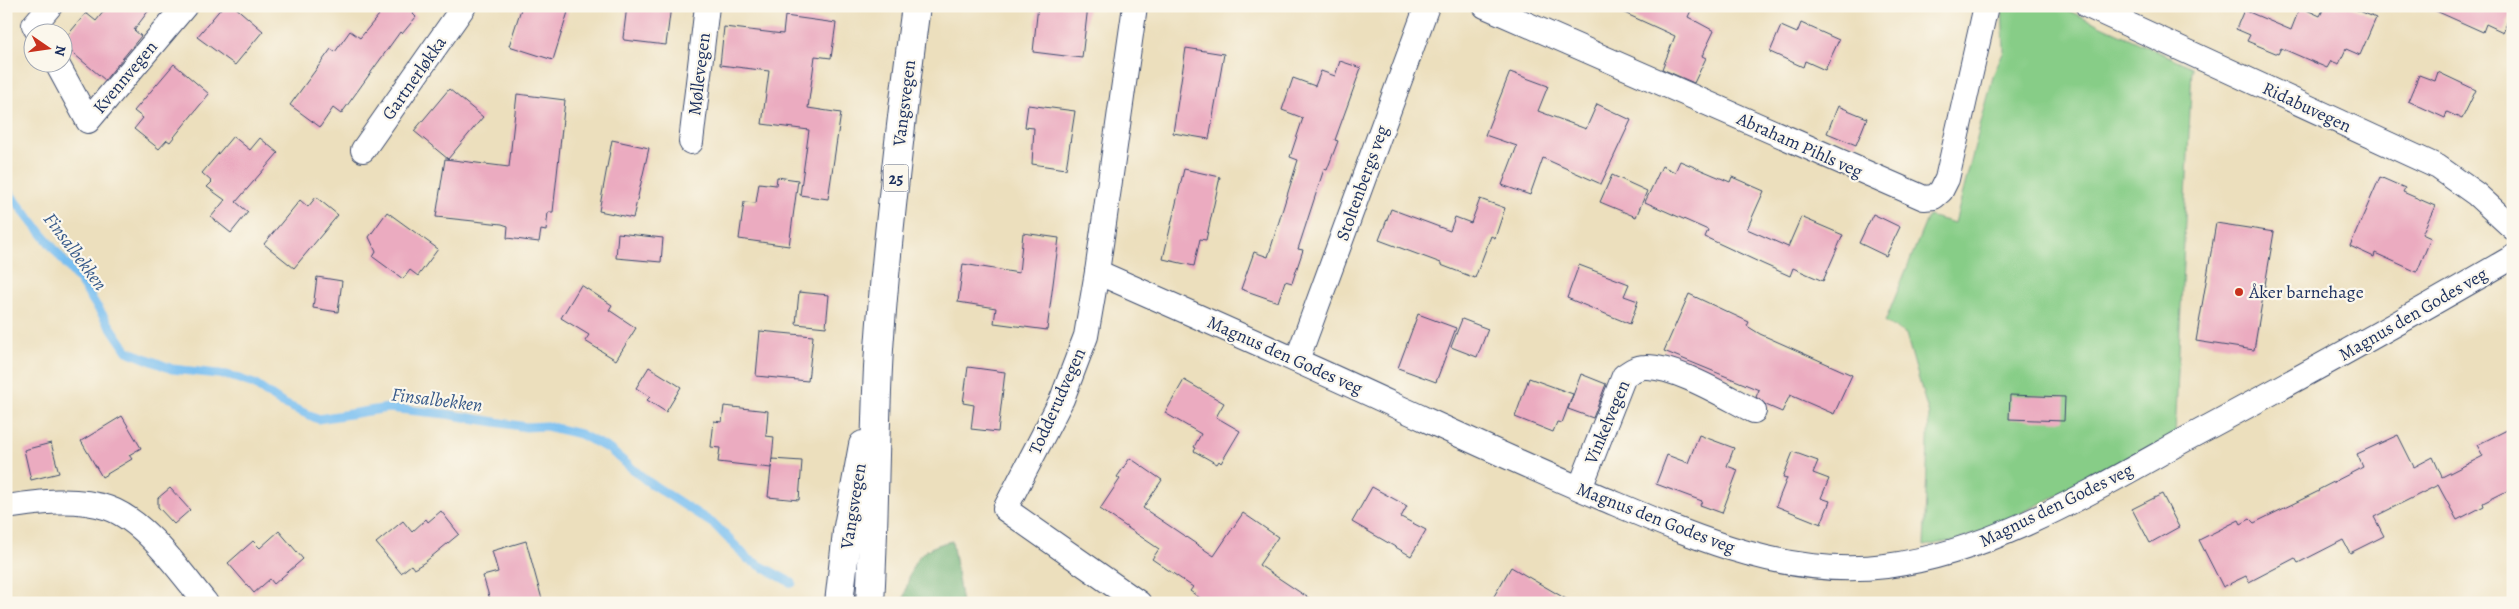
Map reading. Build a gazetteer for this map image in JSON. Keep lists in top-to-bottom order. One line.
{"streets":{"highway":["Vangsvegen","25"],"street":["Møllevegen","Kvennvegen","Gartnerløkka","Ridabuvegen","Abraham Pihls veg","Stoltenbergs veg","Magnus den Godes veg","Todderudvegen","Vinkelvegen"]},"crossings":[["Stoltenbergs veg","Magnus den Godes veg"],["Magnus den Godes veg","Todderudvegen"],["Magnus den Godes veg","Vinkelvegen"]],"water":["Finsalbekken"],"places":["Åker barnehage"],"north":"right"}
